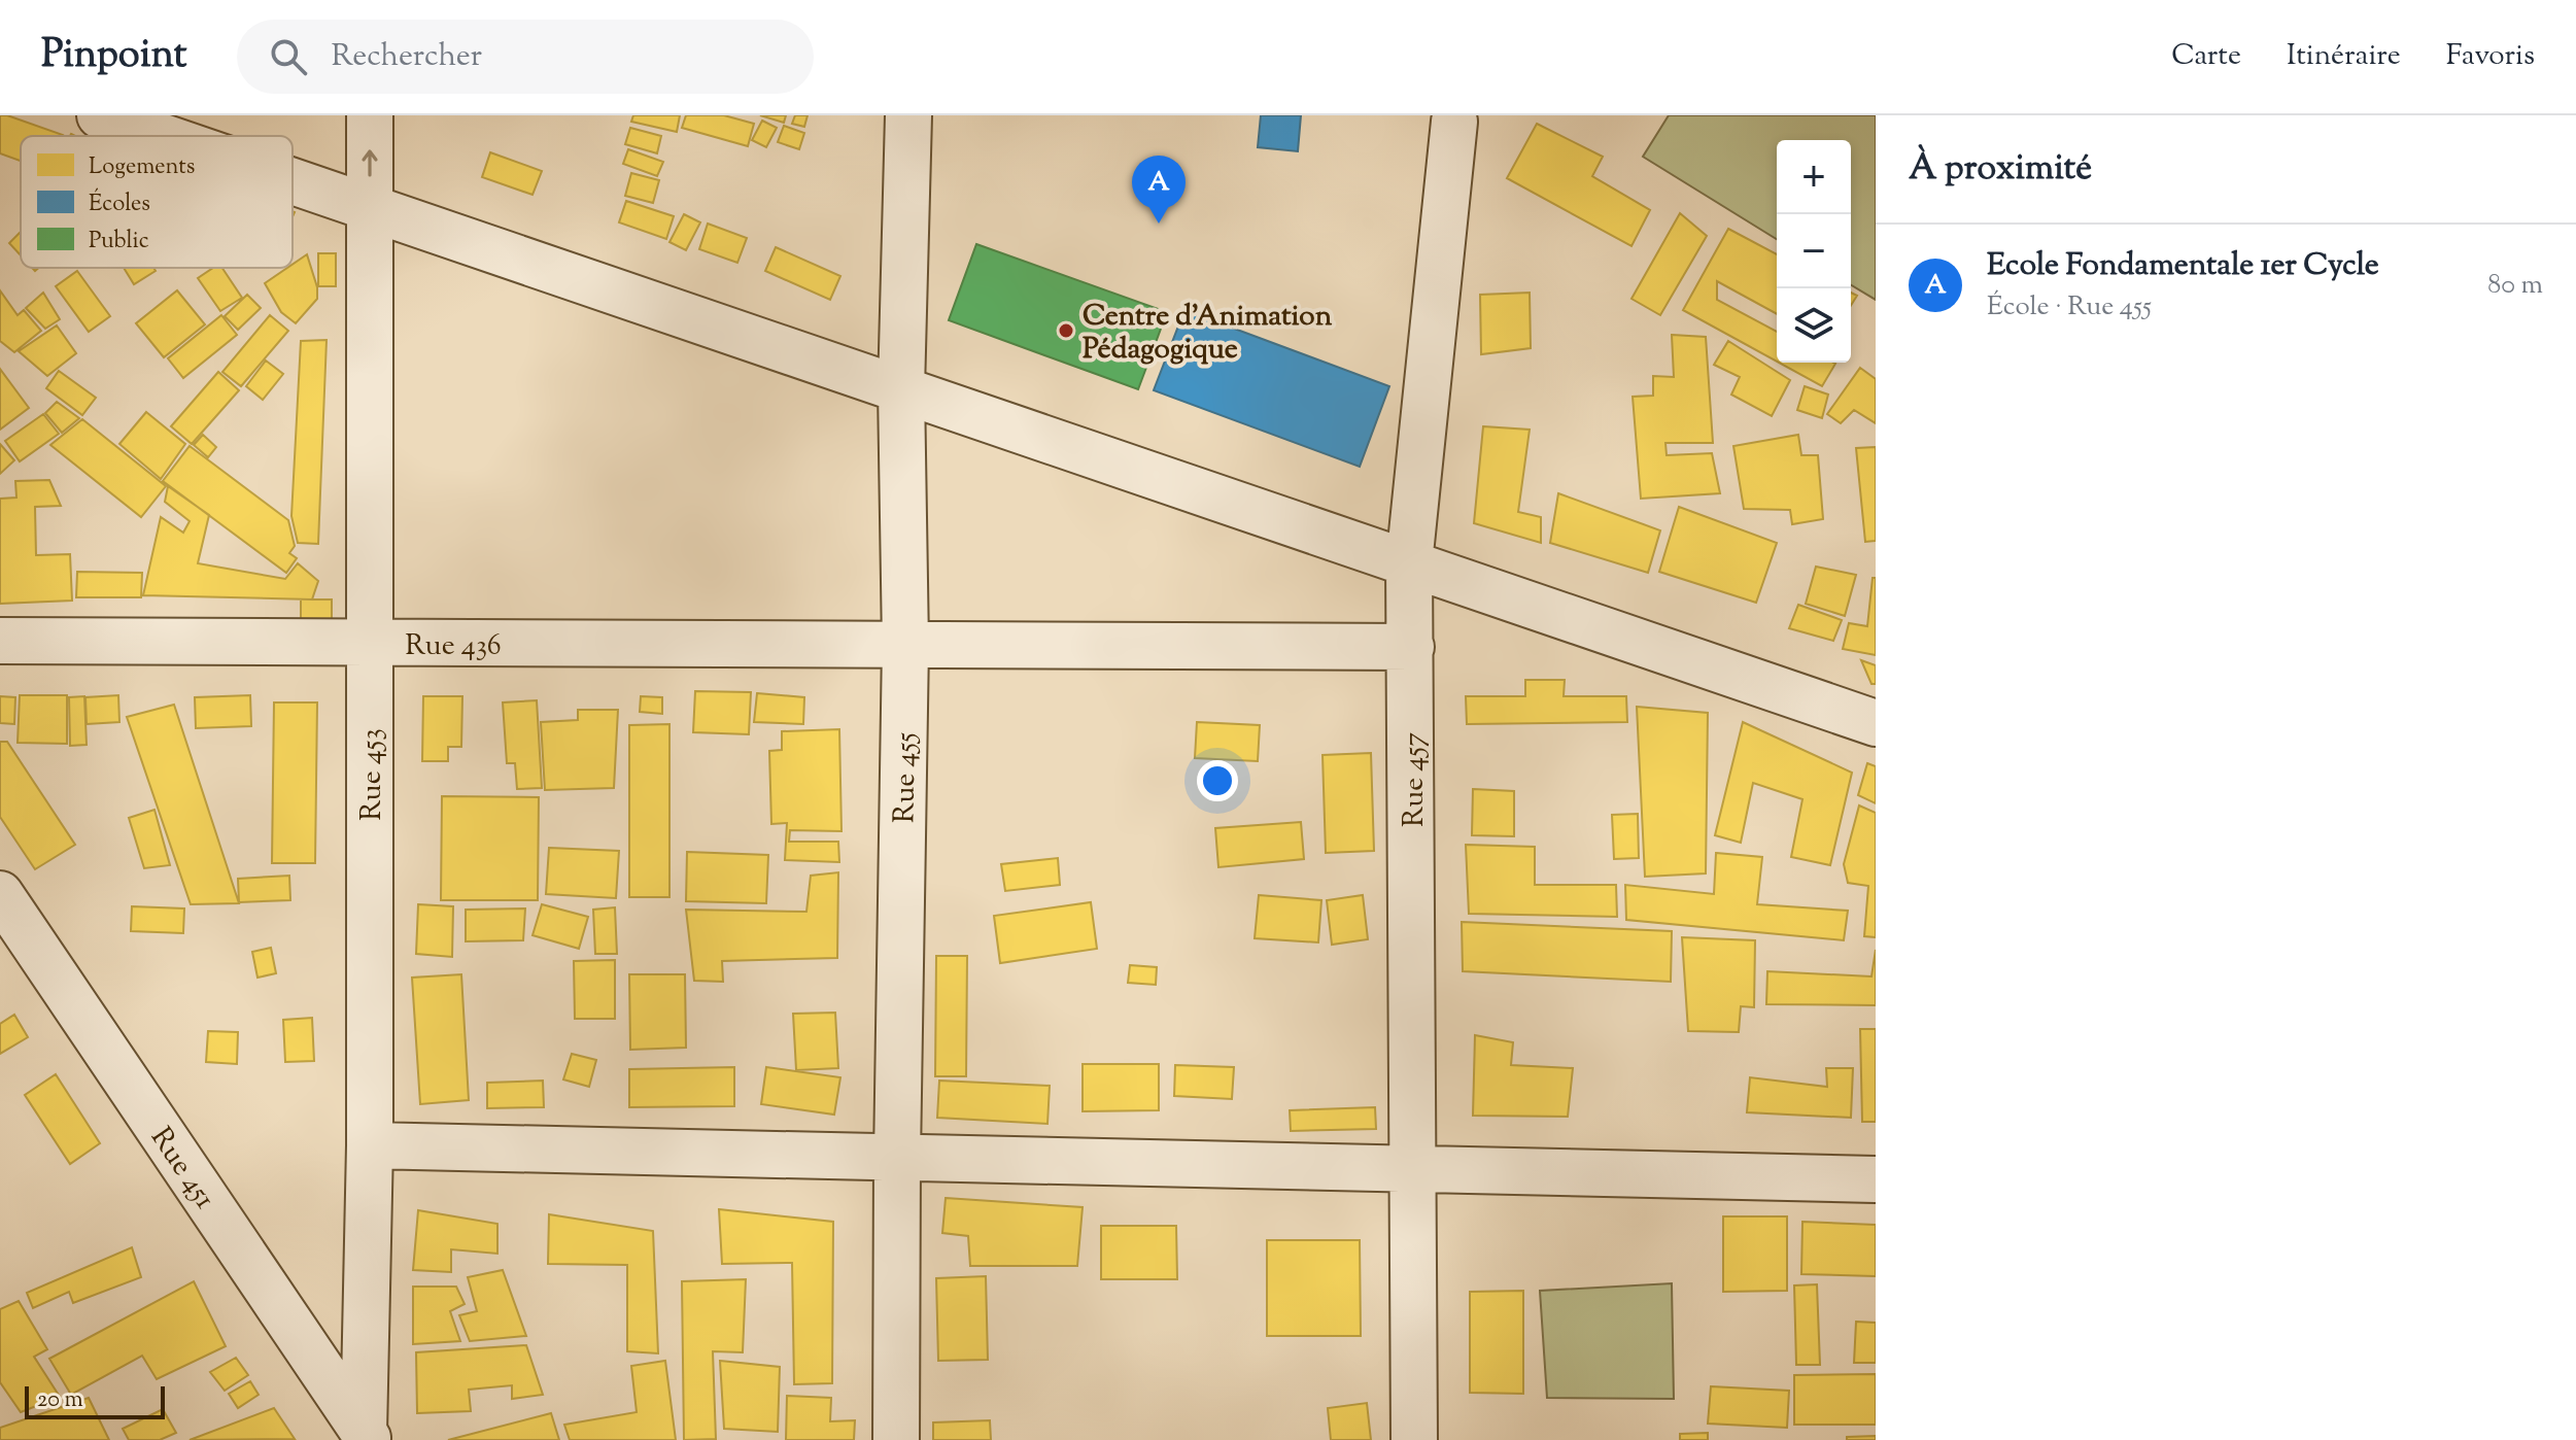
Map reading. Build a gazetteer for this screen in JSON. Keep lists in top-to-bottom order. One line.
{"streets":{"street":["Rue 436","Rue 453","Rue 455","Rue 457","Rue 451"]},"crossings":[["Rue 436","Rue 453"],["Rue 436","Rue 455"],["Rue 436","Rue 457"],["Rue 453","Rue 451"]],"places":["Centre d'Animation Pédagogique"],"legend":["Logements","Écoles","Public"],"scale_bar":"20 m","page":{"header":"Pinpoint","search":"Rechercher","nav":["Carte","Itinéraire","Favoris"],"heading":"À proximité","map_buttons":["+","−"],"pins":"A","list":[{"mark":"A","name":"Ecole Fondamentale 1er Cycle","note":"École · Rue 455","value":"80 m"}],"scale":"20 m"}}
